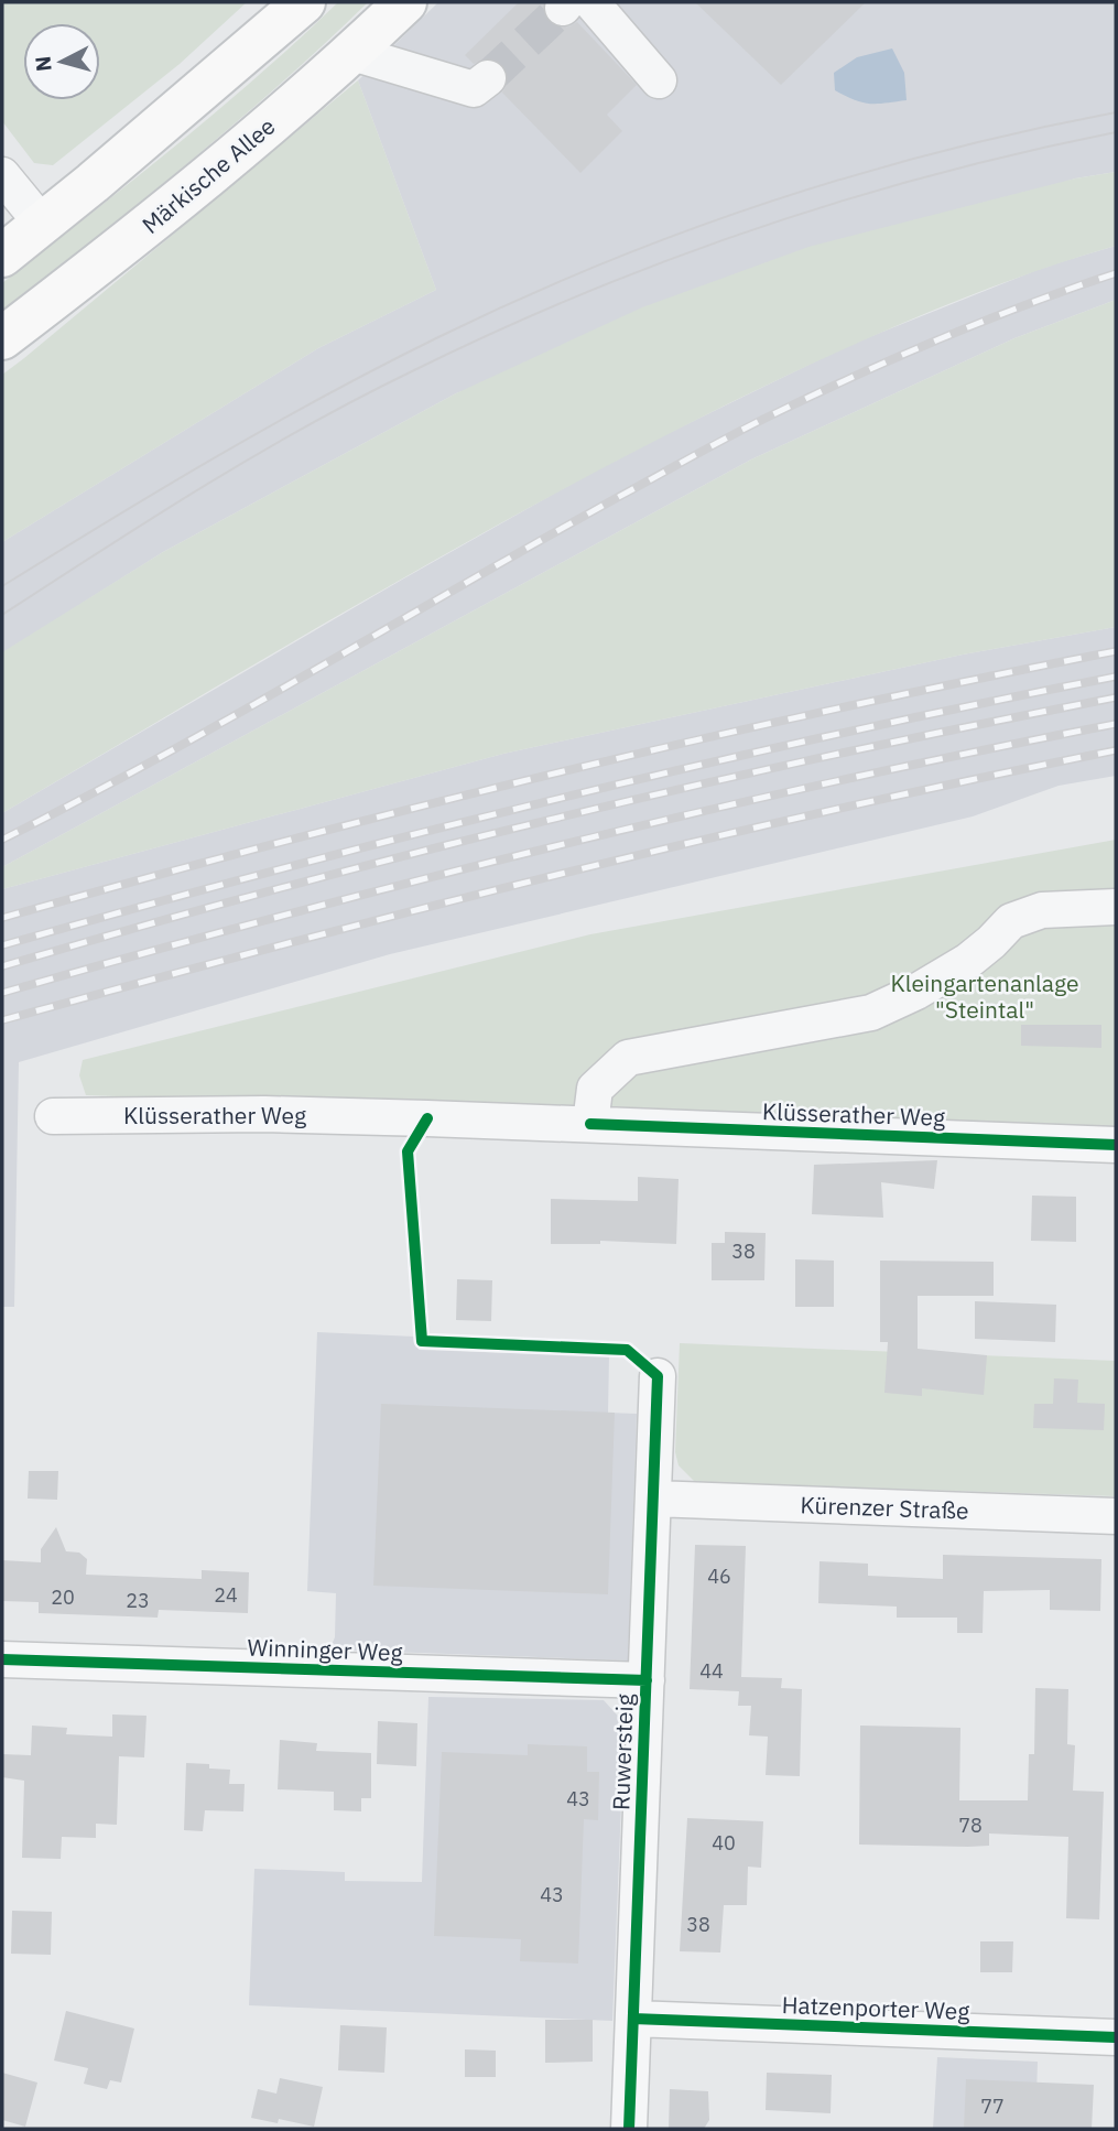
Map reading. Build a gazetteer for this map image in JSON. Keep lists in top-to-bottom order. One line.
{"streets":{"main road":["Märkische Allee"],"street":["Klüsserather Weg","Kürenzer Straße","Winninger Weg","Ruwersteig","Hatzenporter Weg"]},"crossings":[["Kürenzer Straße","Ruwersteig"],["Winninger Weg","Ruwersteig"],["Ruwersteig","Hatzenporter Weg"]],"parks":["Kleingartenanlage \"Steintal\""],"house_numbers":["38","46","24","20","23","44","43","78","40","43","38","77"],"north":"left"}
